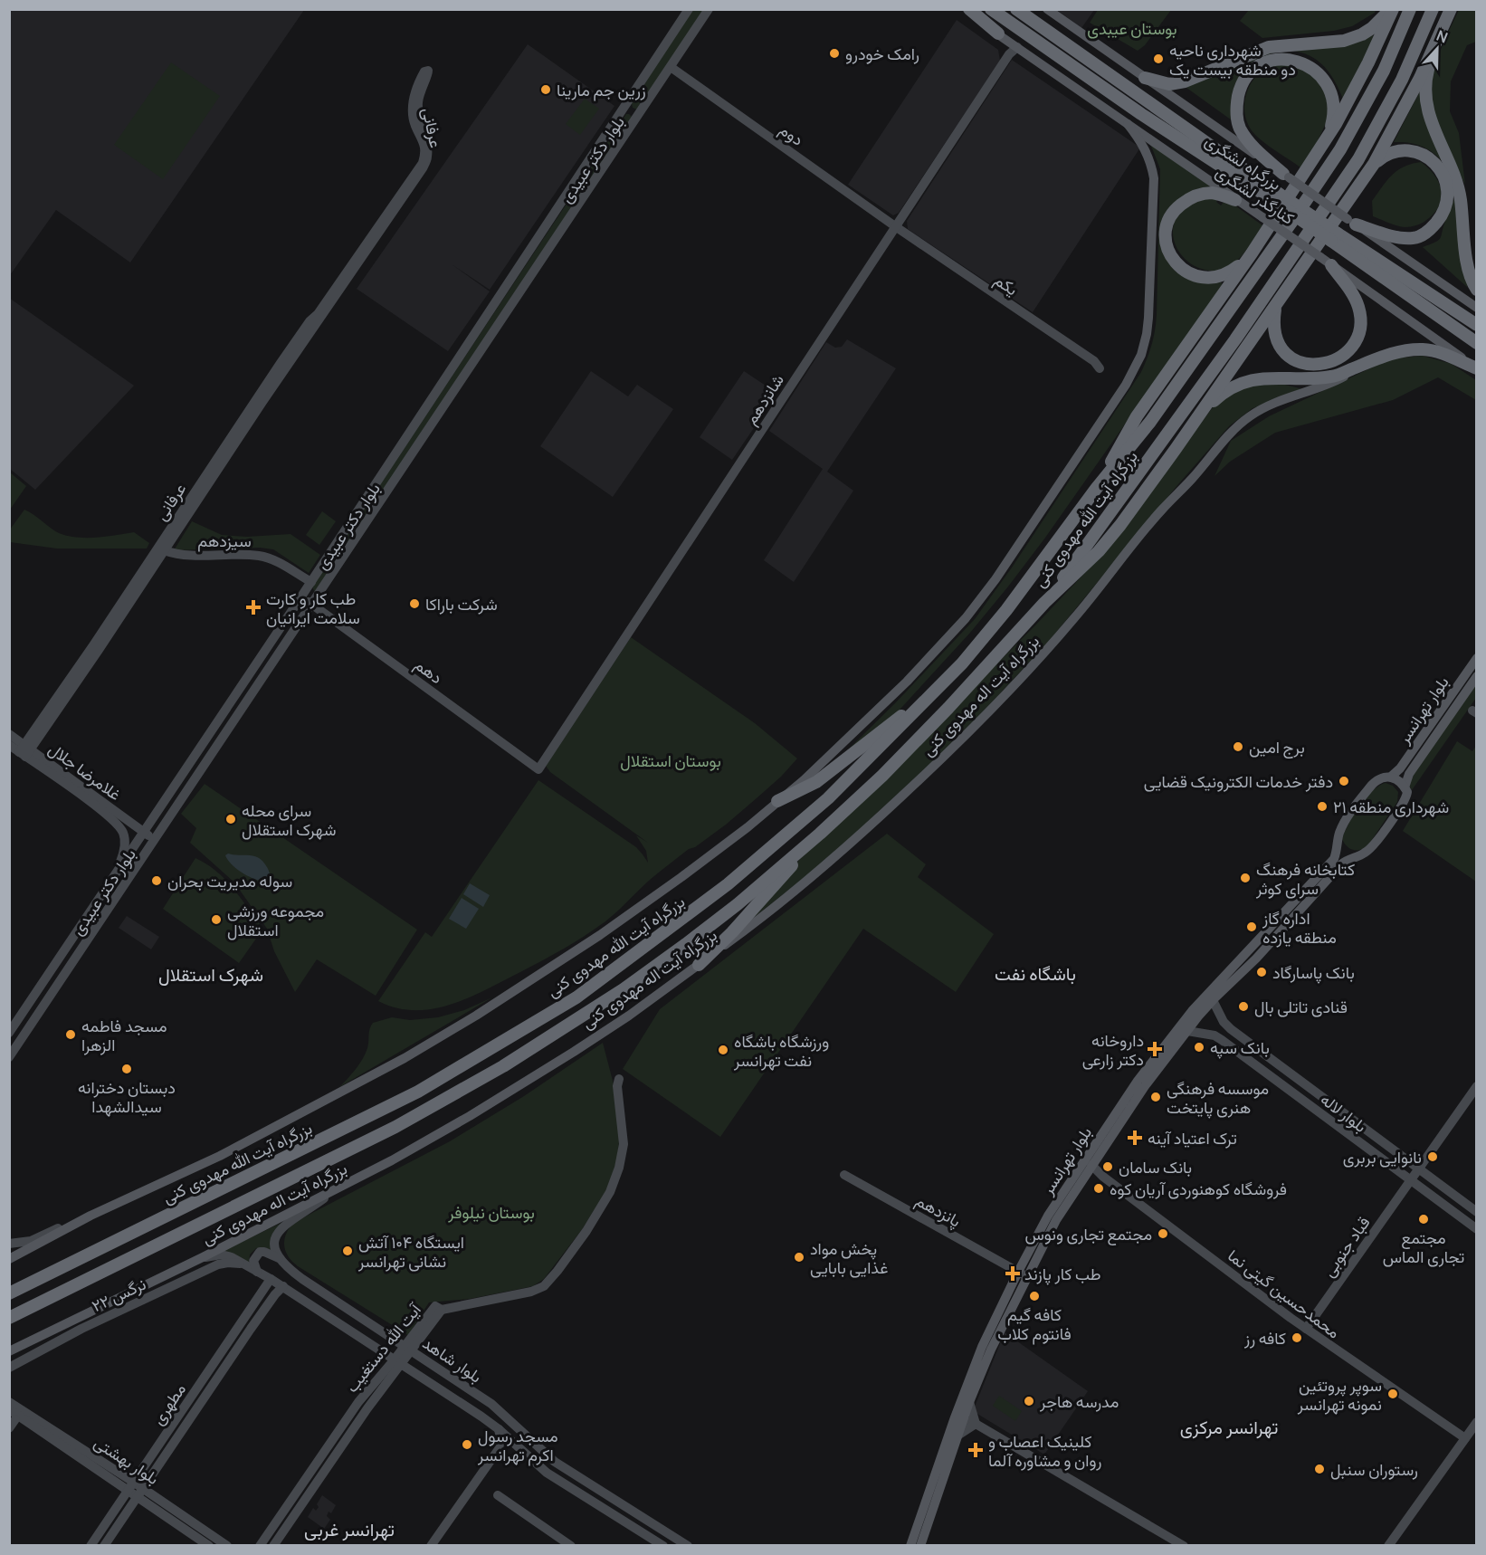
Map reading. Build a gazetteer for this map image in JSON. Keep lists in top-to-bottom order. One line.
{"streets":{"highway":["بزرگراه لشگری","بزرگراه آیت الله مهدوی کنی","بزرگراه آیت اله مهدوی کنی"],"main road":["کنارگذر لشگری","بلوار تهرانسر"],"street":["عرفانی","دوم","بلوار دکتر عبیدی","یکم","شانزدهم","سیزدهم","دهم","غلامرضا جلال","بلوار لاله","پانزدهم","قباد جنوبی","محمدحسین گیتی نما","نرگس ۲۲","آیت الله دستغیب","بلوار شاهد","مطهری","بلوار بهشتی"]},"crossings":[["عرفانی","سیزدهم"],["عرفانی","غلامرضا جلال"],["دوم","بلوار دکتر عبیدی"],["دوم","یکم"],["دوم","شانزدهم"],["بلوار دکتر عبیدی","سیزدهم"],["بلوار دکتر عبیدی","دهم"],["بلوار دکتر عبیدی","غلامرضا جلال"],["کنارگذر لشگری","شانزدهم"],["یکم","شانزدهم"],["شانزدهم","دهم"],["بزرگراه آیت الله مهدوی کنی","بزرگراه آیت اله مهدوی کنی"],["بزرگراه آیت اله مهدوی کنی","بلوار شاهد"],["بلوار تهرانسر","بلوار لاله"],["بلوار تهرانسر","پانزدهم"],["بلوار تهرانسر","محمدحسین گیتی نما"],["بلوار لاله","قباد جنوبی"],["قباد جنوبی","محمدحسین گیتی نما"],["نرگس ۲۲","بلوار شاهد"],["آیت الله دستغیب","بلوار شاهد"],["بلوار شاهد","مطهری"],["مطهری","بلوار بهشتی"]],"districts":["باشگاه نفت","شهرک استقلال","تهرانسر مرکزی","تهرانسر غربی"],"parks":["بوستان عیبدی","بوستان استقلال","بوستان نیلوفر"],"places":{"other":["رامک خودرو","شهرداری ناحیه دو منطقه بیست یک","زرین جم مارینا","شرکت باراکا","برج امین","دفتر خدمات الکترونیک قضایی","شهرداری منطقه ۲۱","سرای محله شهرک استقلال","کتابخانه فرهنگ سرای کوثر","سوله مدیریت بحران","مجموعه ورزشی استقلال","اداره گاز منطقه یازده","بانک پاسارگاد","قنادی تاتلی بال","مسجد فاطمه الزهرا","بانک سپه","ورزشگاه باشگاه نفت تهرانسر","دبستان دخترانه سیدالشهدا","موسسه فرهنگی هنری پایتخت","نانوایی بربری","بانک سامان","فروشگاه کوهنوردی آریان کوه","مجتمع تجاری الماس","مجتمع تجاری ونوس","ایستگاه ۱۰۴ آتش ‌نشانی تهرانسر","پخش مواد غذایی بابایی","کافه گیم فانتوم کلاب","کافه رز","سوپر پروتئین نمونه تهرانسر","مدرسه هاجر","مسجد رسول اکرم تهرانسر","رستوران سنبل"],"health":["طب کار و کارت سلامت ایرانیان","داروخانه دکتر زارعی","ترک اعتیاد آینه","طب کار پازند","کلینیک اعصاب و روان و مشاوره آلما"]},"north":"top"}
